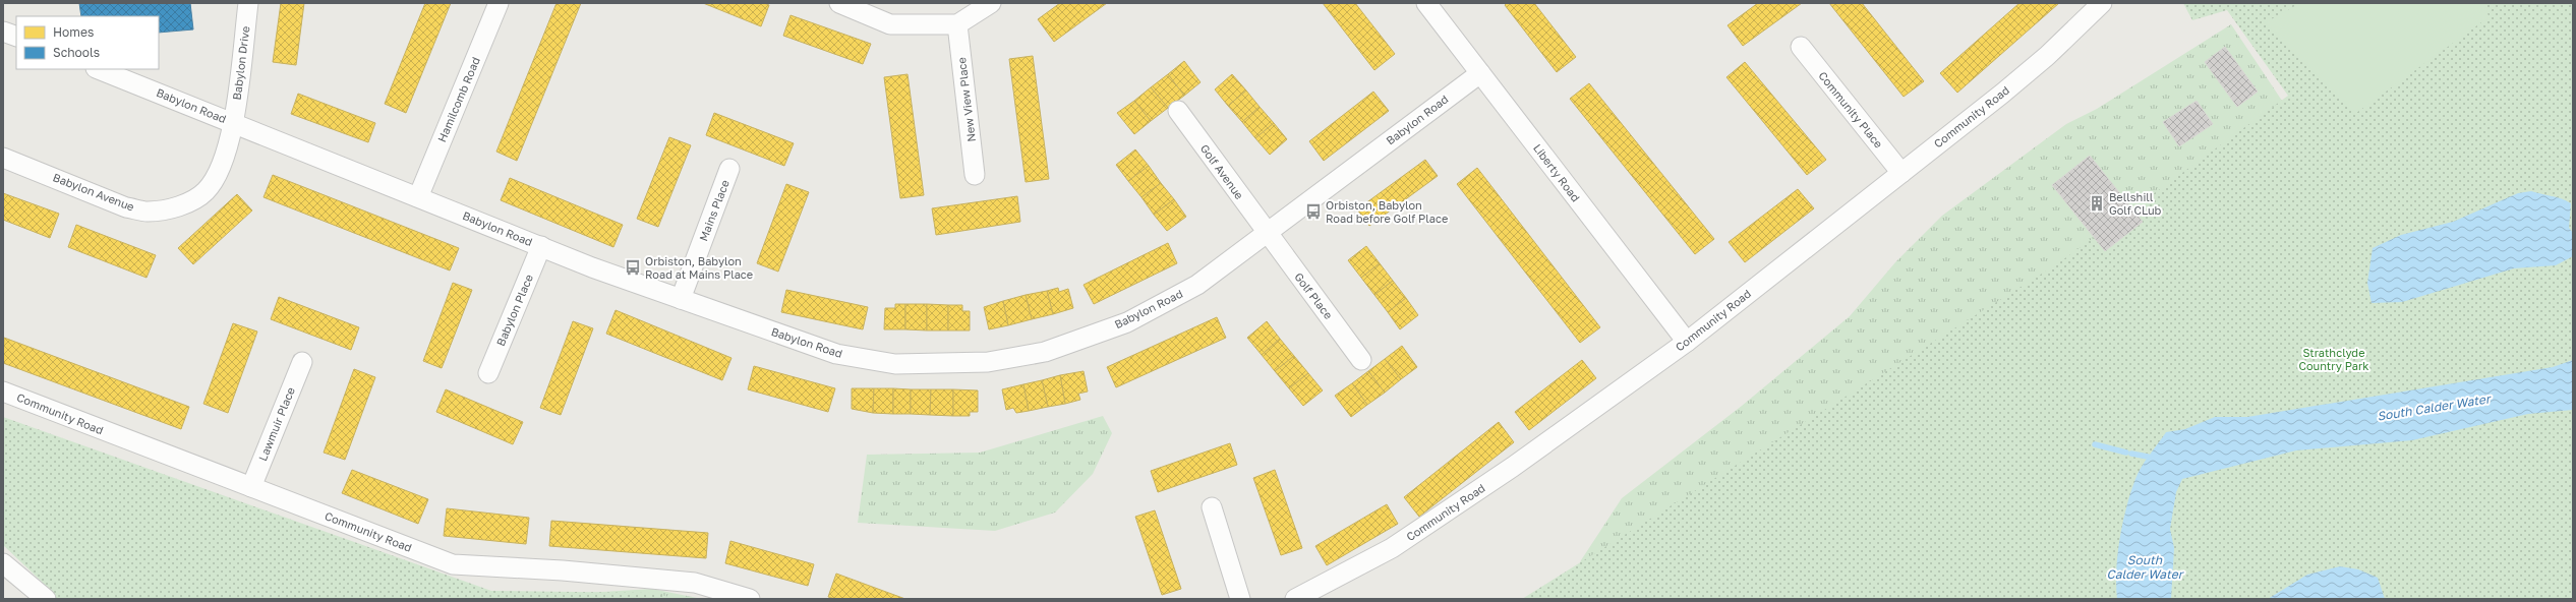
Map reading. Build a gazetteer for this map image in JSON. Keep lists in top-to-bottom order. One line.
{"streets":{"street":["Babylon Drive","Hamilcomb Road","New View Place","Babylon Road","Community Place","Community Road","Golf Avenue","Liberty Road","Babylon Avenue","Mains Place","Golf Place","Babylon Place","Lawmuir Place"]},"crossings":[["Babylon Drive","Babylon Road"],["Babylon Drive","Babylon Avenue"],["Hamilcomb Road","Babylon Road"],["Babylon Road","Golf Avenue"],["Babylon Road","Liberty Road"],["Babylon Road","Babylon Avenue"],["Babylon Road","Mains Place"],["Babylon Road","Golf Place"],["Babylon Road","Babylon Place"],["Community Place","Community Road"],["Community Road","Liberty Road"],["Community Road","Lawmuir Place"],["Golf Avenue","Golf Place"]],"water":["South Calder Water"],"parks":["Strathclyde Country Park"],"places":{"building":["Bellshill Golf CLub"],"bus stop":["Orbiston, Babylon Road before Golf Place","Orbiston, Babylon Road at Mains Place"]},"legend":["Homes","Schools"]}
